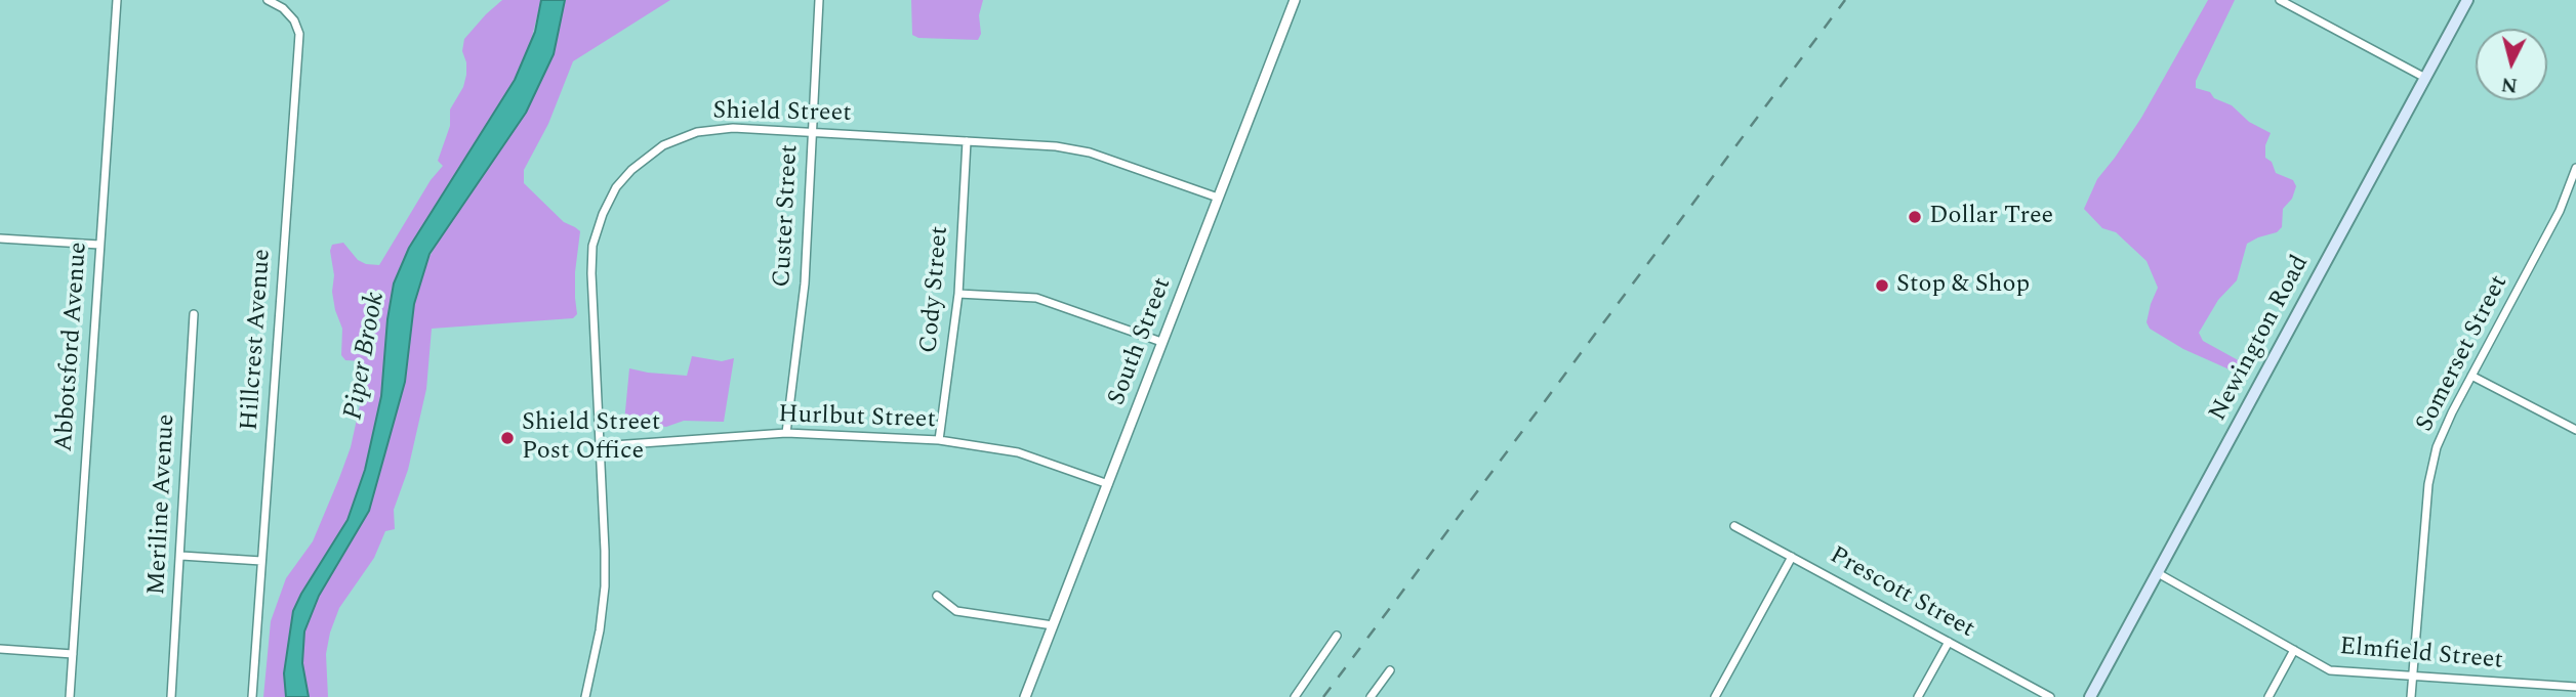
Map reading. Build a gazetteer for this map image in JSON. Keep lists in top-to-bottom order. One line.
{"streets":{"main road":["Newington Road"],"street":["Shield Street","Custer Street","Cody Street","Hillcrest Avenue","South Street","Abbotsford Avenue","Somerset Street","Hurlbut Street","Meriline Avenue","Prescott Street","Elmfield Street"]},"crossings":[["Shield Street","Custer Street"],["Shield Street","Cody Street"],["Shield Street","South Street"],["Shield Street","Hurlbut Street"],["Custer Street","Hurlbut Street"],["Cody Street","Hurlbut Street"],["Newington Road","Elmfield Street"],["South Street","Hurlbut Street"],["Somerset Street","Elmfield Street"]],"water":["Piper Brook"],"places":["Dollar Tree","Stop & Shop","Shield Street Post Office"],"north":"bottom"}
